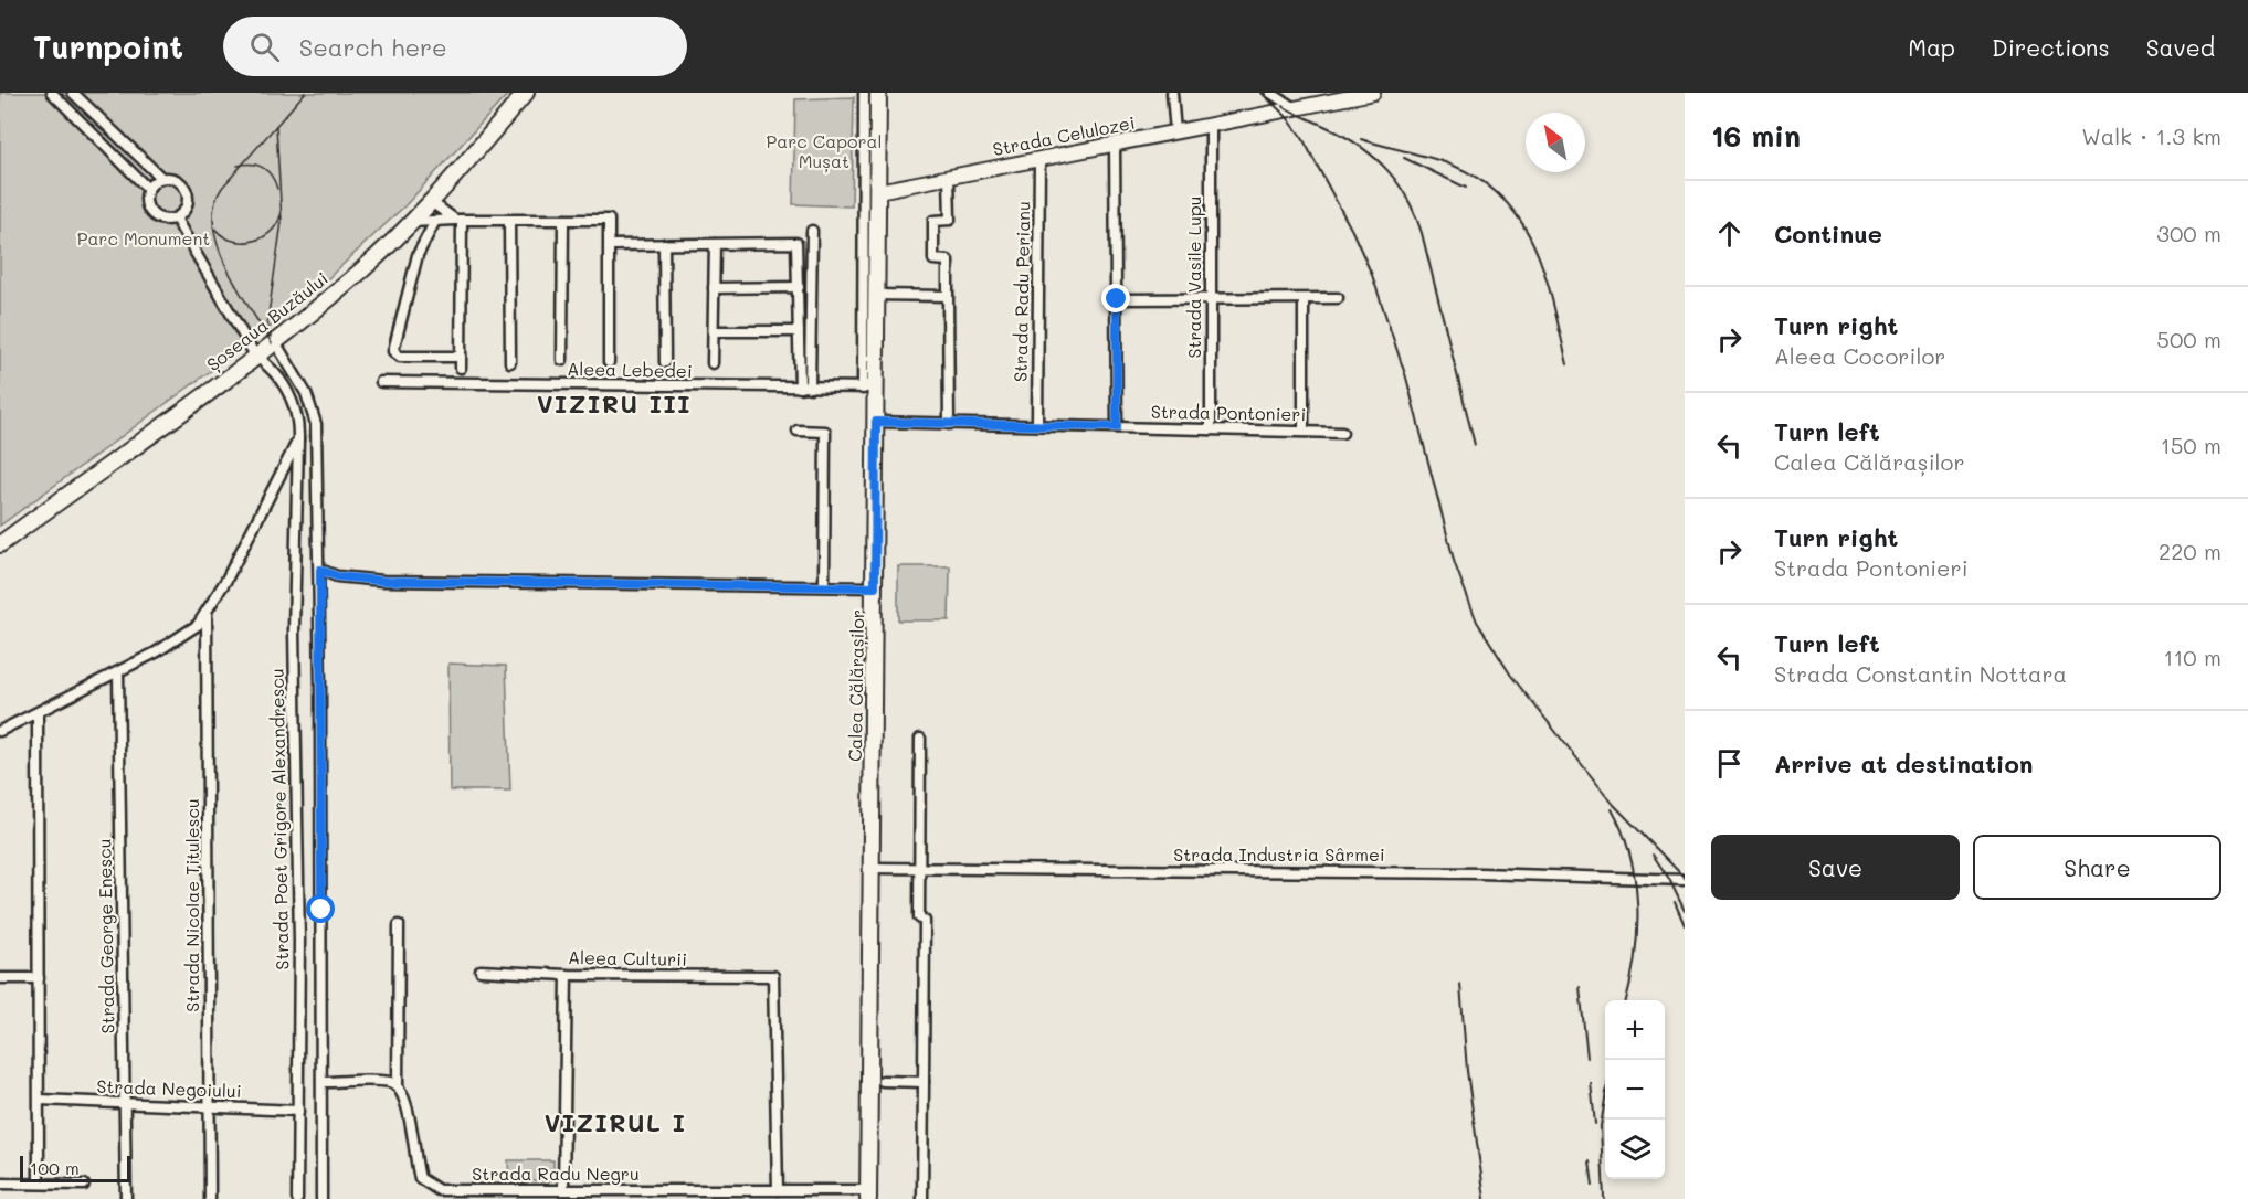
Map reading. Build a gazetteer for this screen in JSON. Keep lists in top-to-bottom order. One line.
{"streets":{"main road":["Șoseaua Buzăului","Calea Călărașilor"],"street":["Strada Celulozei","Strada Vasile Lupu","Strada Radu Perianu","Aleea Lebedei","Strada Pontonieri","Strada Poet Grigore Alexandrescu","Strada Industria Sârmei","Strada Nicolae Titulescu","Strada George Enescu","Aleea Culturii","Strada Negoiului","Strada Radu Negru"]},"crossings":[["Strada Celulozei","Strada Vasile Lupu"],["Strada Celulozei","Strada Radu Perianu"],["Strada Celulozei","Calea Călărașilor"],["Strada Vasile Lupu","Strada Pontonieri"],["Strada Radu Perianu","Strada Pontonieri"],["Șoseaua Buzăului","Strada Poet Grigore Alexandrescu"],["Aleea Lebedei","Calea Călărașilor"],["Strada Pontonieri","Calea Călărașilor"],["Calea Călărașilor","Strada Industria Sârmei"],["Calea Călărașilor","Strada Radu Negru"],["Strada Poet Grigore Alexandrescu","Strada Negoiului"],["Strada Nicolae Titulescu","Strada Negoiului"],["Strada George Enescu","Strada Negoiului"],["Aleea Culturii","Strada Radu Negru"]],"districts":["VIZIRU III","VIZIRUL I"],"parks":["Parc Caporal Mușat","Parc Monument"],"scale_bar":"100 m","north":"top left","page":{"header":"Turnpoint","search":"Search here","nav":["Map","Directions","Saved"],"heading":["16 min","Walk · 1.3 km"],"list":[["Continue","300 m"],["Turn right","Aleea Cocorilor","500 m"],["Turn left","Calea Călărașilor","150 m"],["Turn right","Strada Pontonieri","220 m"],["Turn left","Strada Constantin Nottara","110 m"],"Arrive at destination"],"buttons":["Save","Share"],"map_buttons":["+","−"],"scale":"100 m"}}
